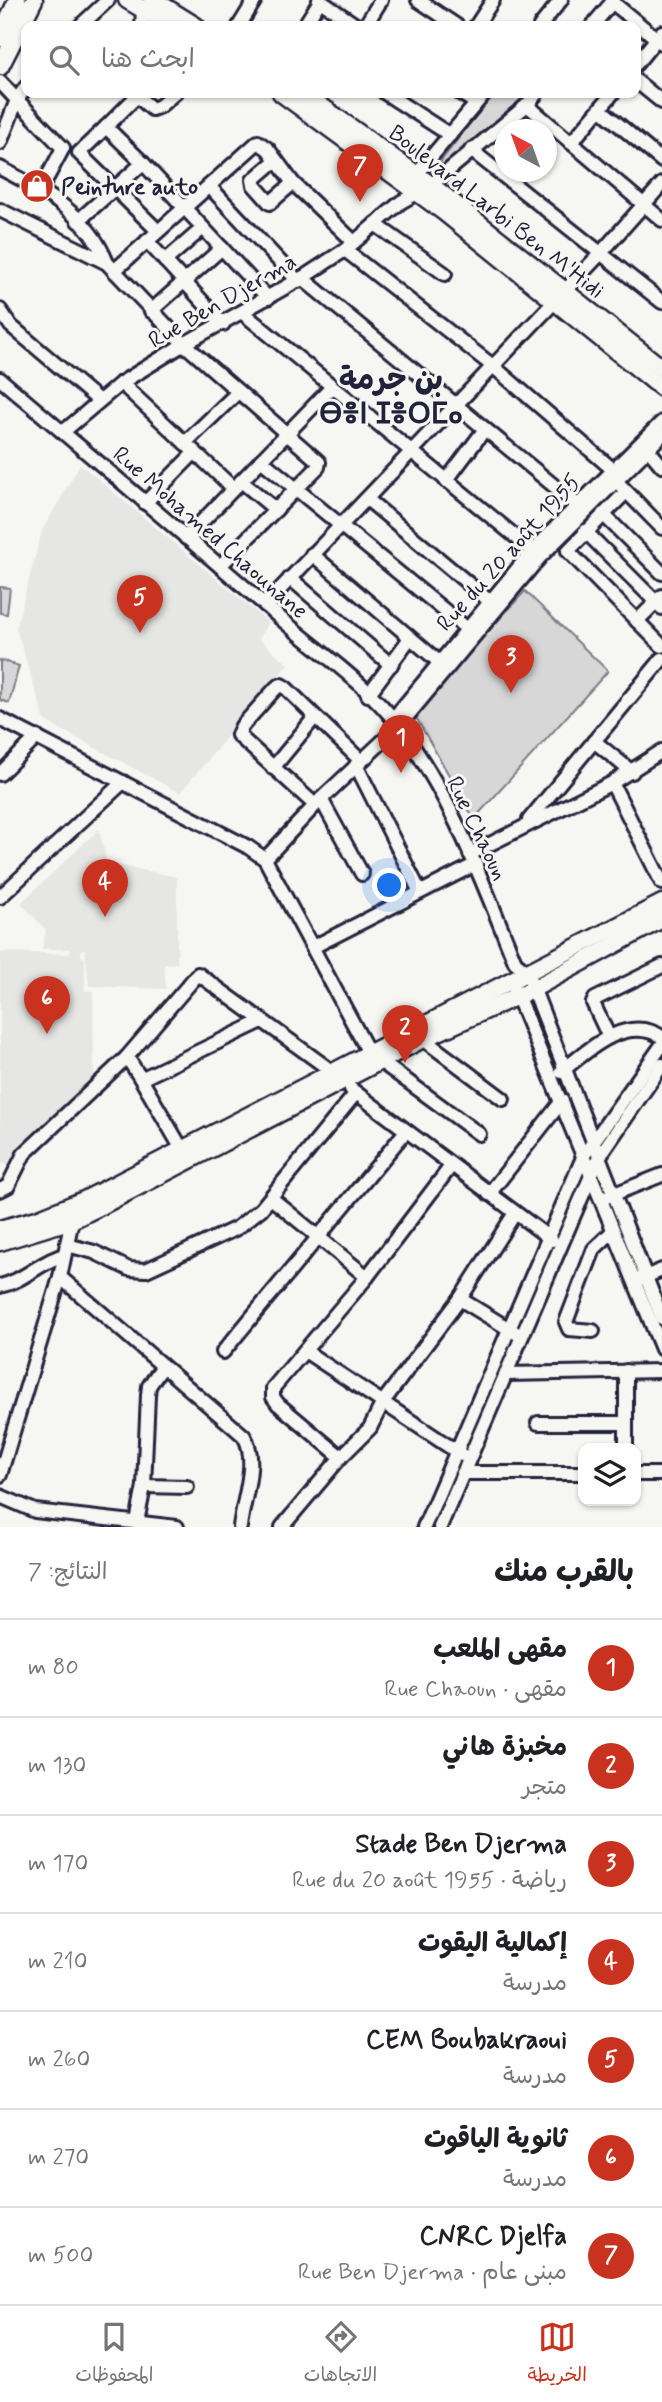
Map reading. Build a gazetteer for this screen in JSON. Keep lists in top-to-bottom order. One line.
{"streets":{"main road":["Boulevard Larbi Ben M'Hidi"],"street":["Rue Ben Djerma","Rue Mohamed Chaounane","Rue du 20 août 1955","Rue Chaoun"]},"crossings":[["Boulevard Larbi Ben M'Hidi","Rue Ben Djerma"],["Rue Ben Djerma","Rue Mohamed Chaounane"],["Rue Mohamed Chaounane","Rue du 20 août 1955"],["Rue Mohamed Chaounane","Rue Chaoun"],["Rue du 20 août 1955","Rue Chaoun"]],"districts":["بن جرمة ⴱⴻⵏ ⵊⴻⵔⵎⴰ"],"places":{"shop":["Peinture auto"]},"north":"top left","page":{"search":"ابحث هنا","pins":["7","5","3","1","4","6","2"],"heading":["بالقرب منك","النتائج: 7"],"list":[{"mark":"1","name":"مقهى الملعب","note":"مقهى · Rue Chaoun","value":"80 m"},{"mark":"2","name":"مخبزة هاني","note":"متجر","value":"130 m"},{"mark":"3","name":"Stade Ben Djerma","note":"رياضة · Rue du 20 août 1955","value":"170 m"},{"mark":"4","name":"إكمالية اليقوت","note":"مدرسة","value":"210 m"},{"mark":"5","name":"CEM Boubakraoui","note":"مدرسة","value":"260 m"},{"mark":"6","name":"ثانوية الياقوت","note":"مدرسة","value":"270 m"},{"mark":"7","name":"CNRC Djelfa","note":"مبنى عام · Rue Ben Djerma","value":"500 m"}],"nav":["الخريطة","الاتجاهات","المحفوظات"]}}
